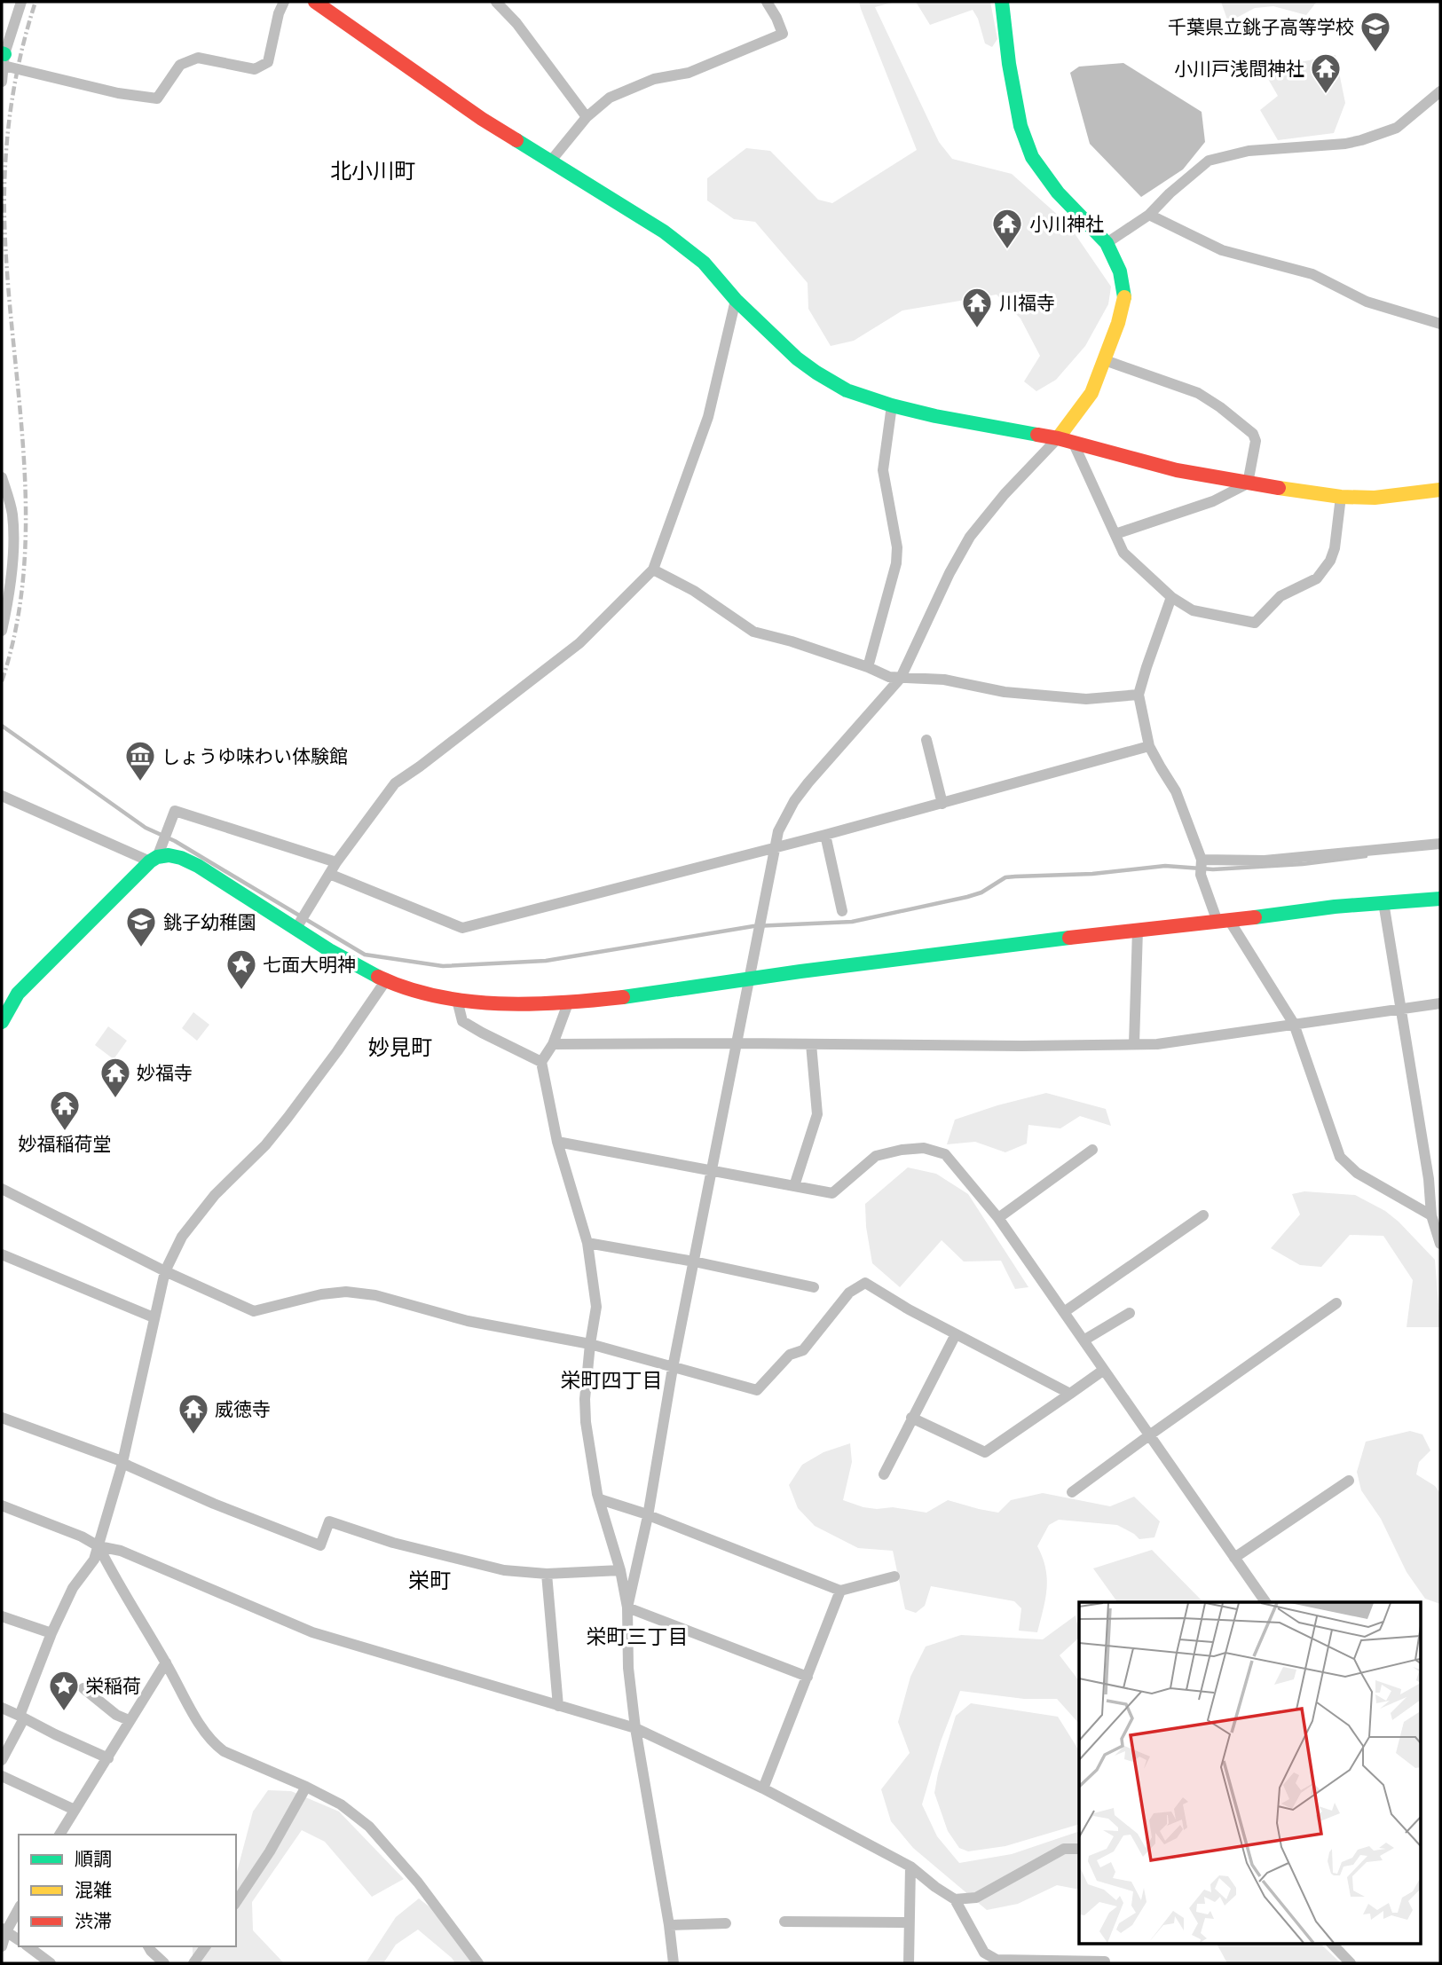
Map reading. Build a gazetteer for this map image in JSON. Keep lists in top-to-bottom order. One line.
{"districts":["北小川町","妙見町","栄町四丁目","栄町","栄町三丁目"],"places":{"school or university":["千葉県立銚子高等学校","銚子幼稚園"],"temple":["小川戸浅間神社","小川神社","川福寺","妙福寺","妙福稲荷堂","威徳寺"],"museum":["しょうゆ味わい体験館"],"place":["七面大明神","栄稲荷"]},"legend":["順調","混雑","渋滞"]}
